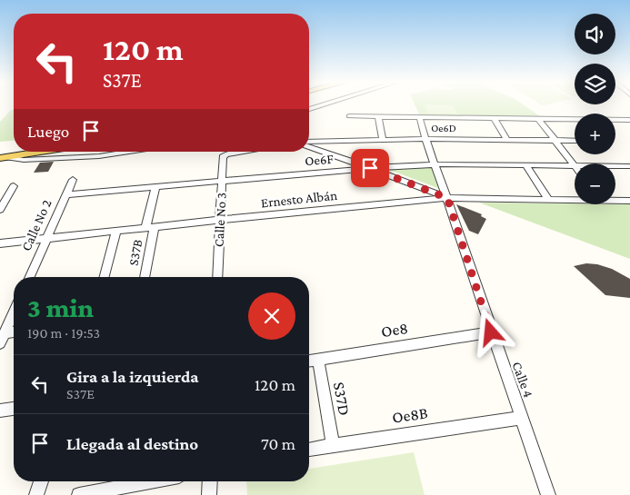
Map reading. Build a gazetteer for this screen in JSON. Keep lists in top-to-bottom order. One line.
{"streets":{"street":["Oe6D","Oe6F","Ernesto Albán","Calle No 3","Calle No 2","S37B","Oe8","Calle 4","S37D","Oe8B"]},"crossings":[["Oe6D","Calle 4"],["Oe6F","Calle No 3"],["Oe6F","Calle No 2"],["Oe6F","S37B"],["Oe6F","Calle 4"],["Ernesto Albán","Calle No 3"],["Ernesto Albán","Calle No 2"],["Ernesto Albán","S37B"],["Ernesto Albán","Calle 4"],["Oe8","Calle 4"],["Oe8","S37D"],["Calle 4","Oe8B"],["S37D","Oe8B"]],"page":{"map_buttons":["+","−"],"turn":["120 m","S37E"],"then":"Luego","heading":["3 min","190 m · 19:53"],"list":[{"name":"Gira a la izquierda","note":"S37E","value":"120 m"},{"name":"Llegada al destino","value":"70 m"}]}}
